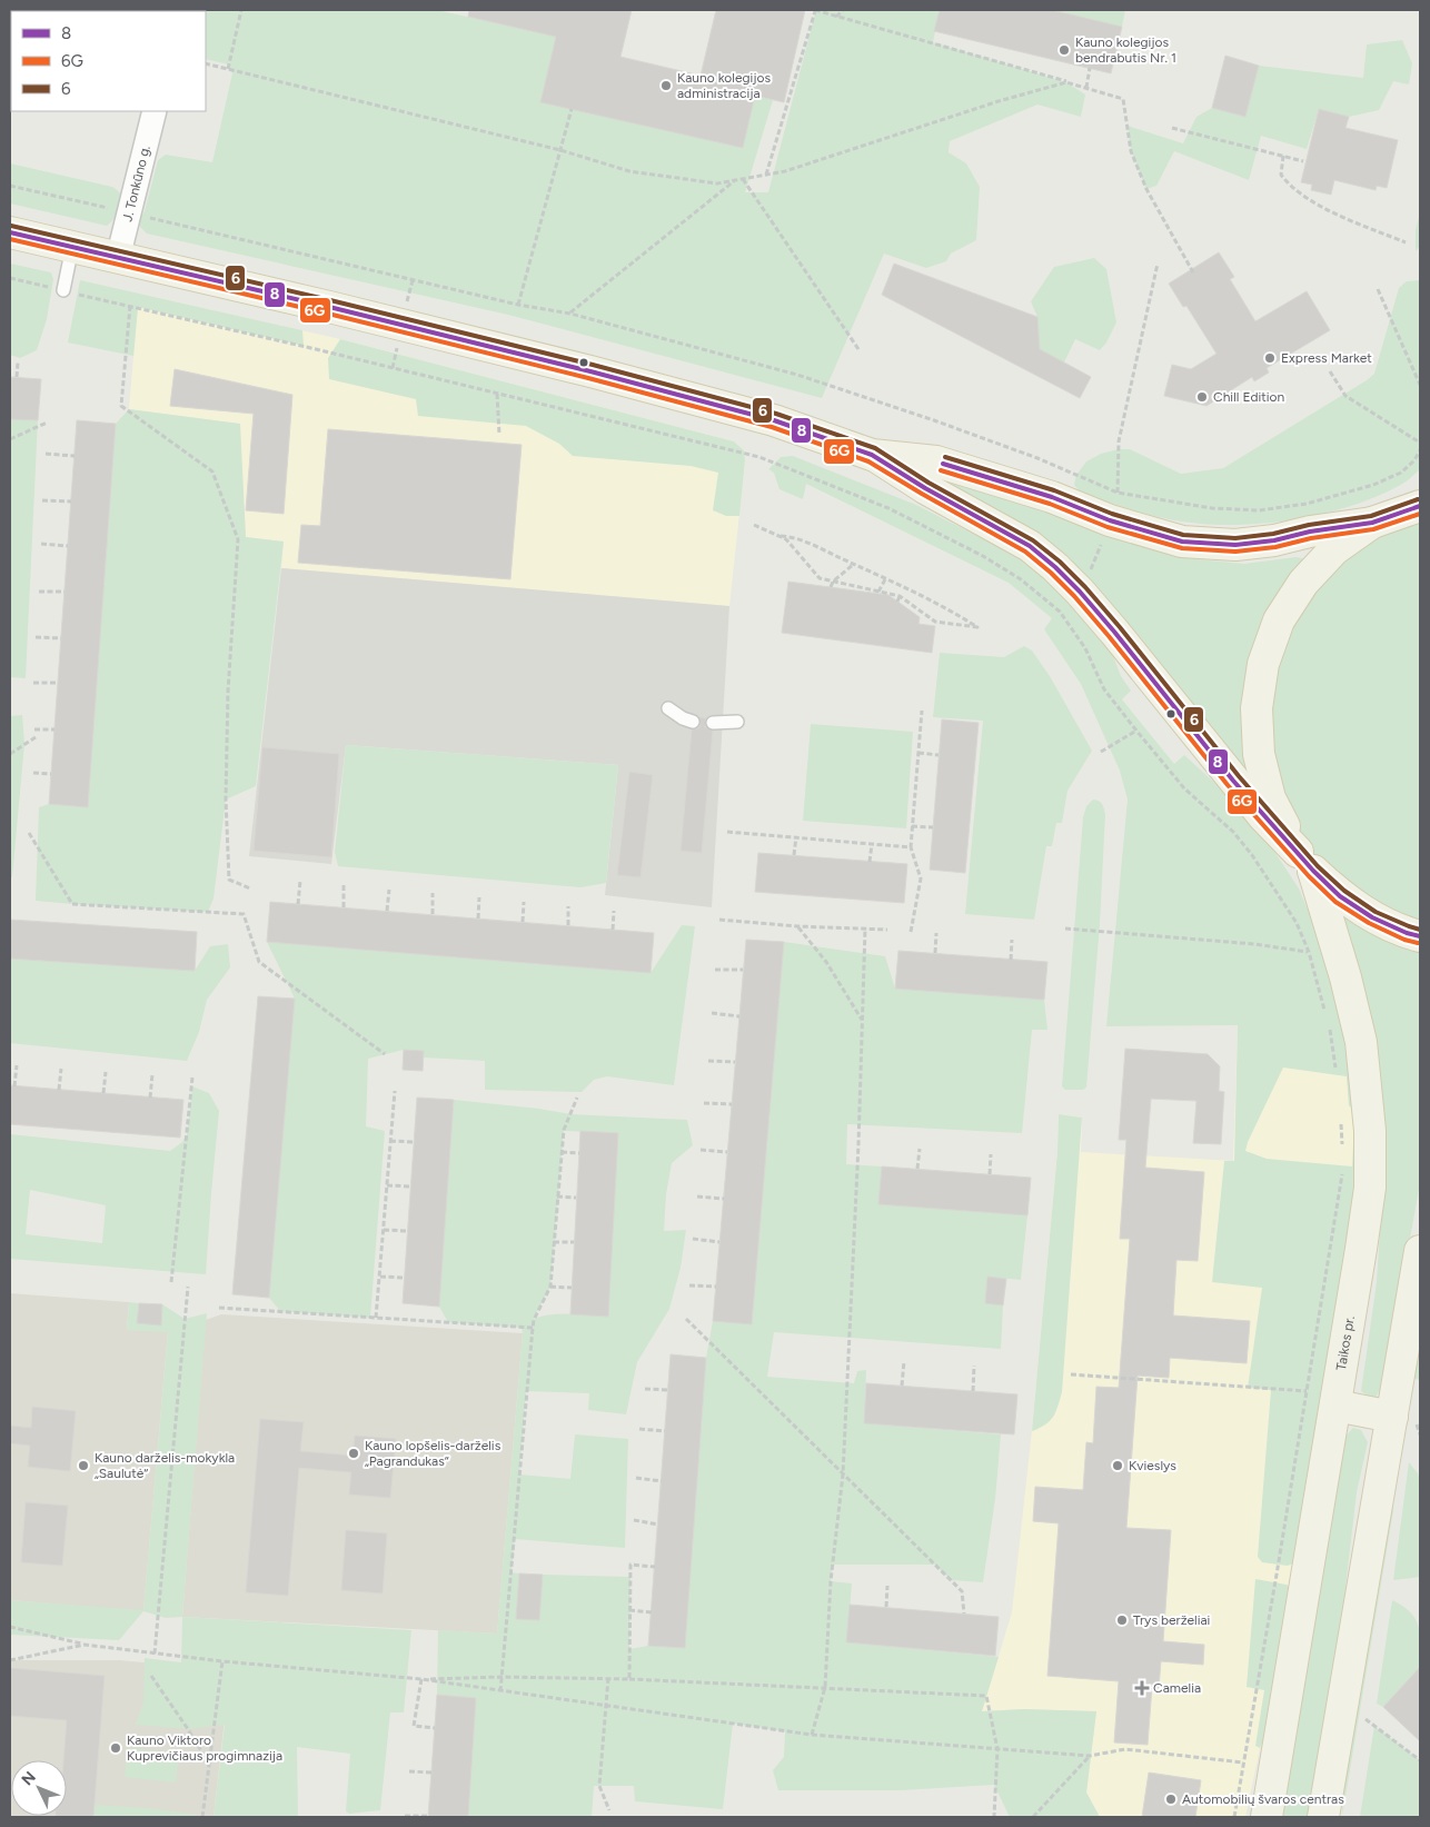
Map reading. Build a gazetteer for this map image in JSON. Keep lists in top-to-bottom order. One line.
{"streets":{"main road":["Taikos pr."],"street":["J. Tonkūno g."]},"places":{"other":["Kauno kolegijos bendrabutis Nr. 1","Kauno kolegijos administracija","Express Market","Chill Edition","Kauno lopšelis-darželis „Pagrandukas“","Kauno darželis-mokykla „Saulutė“","Kvieslys","Trys berželiai","Kauno Viktoro Kuprevičiaus progimnazija","Automobilių švaros centras"],"health":["Camelia"]},"lines":["transit line 6","transit line 8","transit line 6G"],"legend":["8","6G","6"],"north":"top left"}
